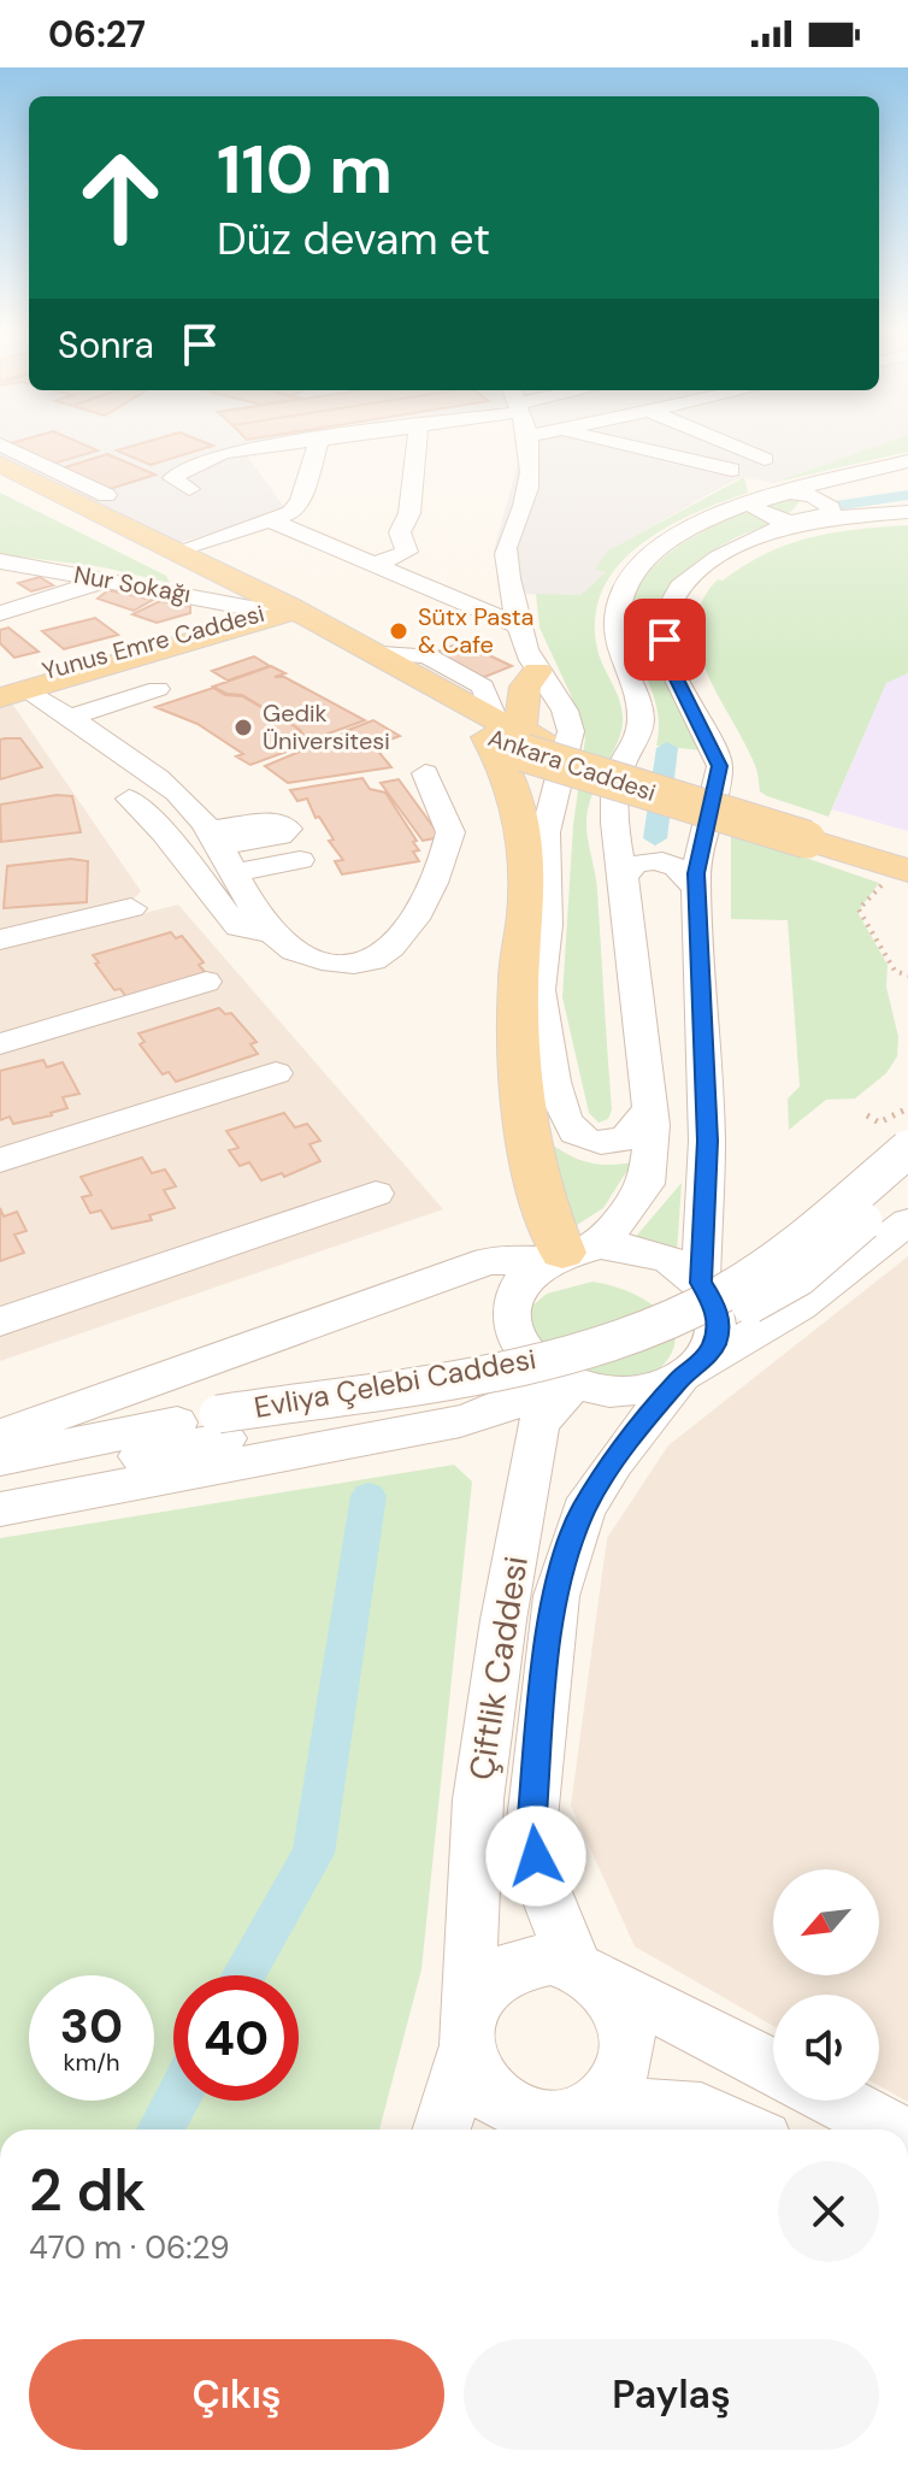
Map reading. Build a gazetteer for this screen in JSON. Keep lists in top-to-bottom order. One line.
{"streets":{"main road":["Yunus Emre Caddesi","Ankara Caddesi"],"street":["Nur Sokağı","Evliya Çelebi Caddesi","Çiftlik Caddesi"]},"crossings":[["Nur Sokağı","Ankara Caddesi"],["Yunus Emre Caddesi","Ankara Caddesi"],["Evliya Çelebi Caddesi","Çiftlik Caddesi"]],"places":["Sütx Pasta & Cafe","Gedik Üniversitesi"],"north":"bottom left","page":{"status":"06:27","turn":["110 m","Düz devam et"],"then":"Sonra","speed":"30 km/h","limit":"40","heading":["2 dk","470 m · 06:29"],"buttons":["Çıkış","Paylaş"]}}
